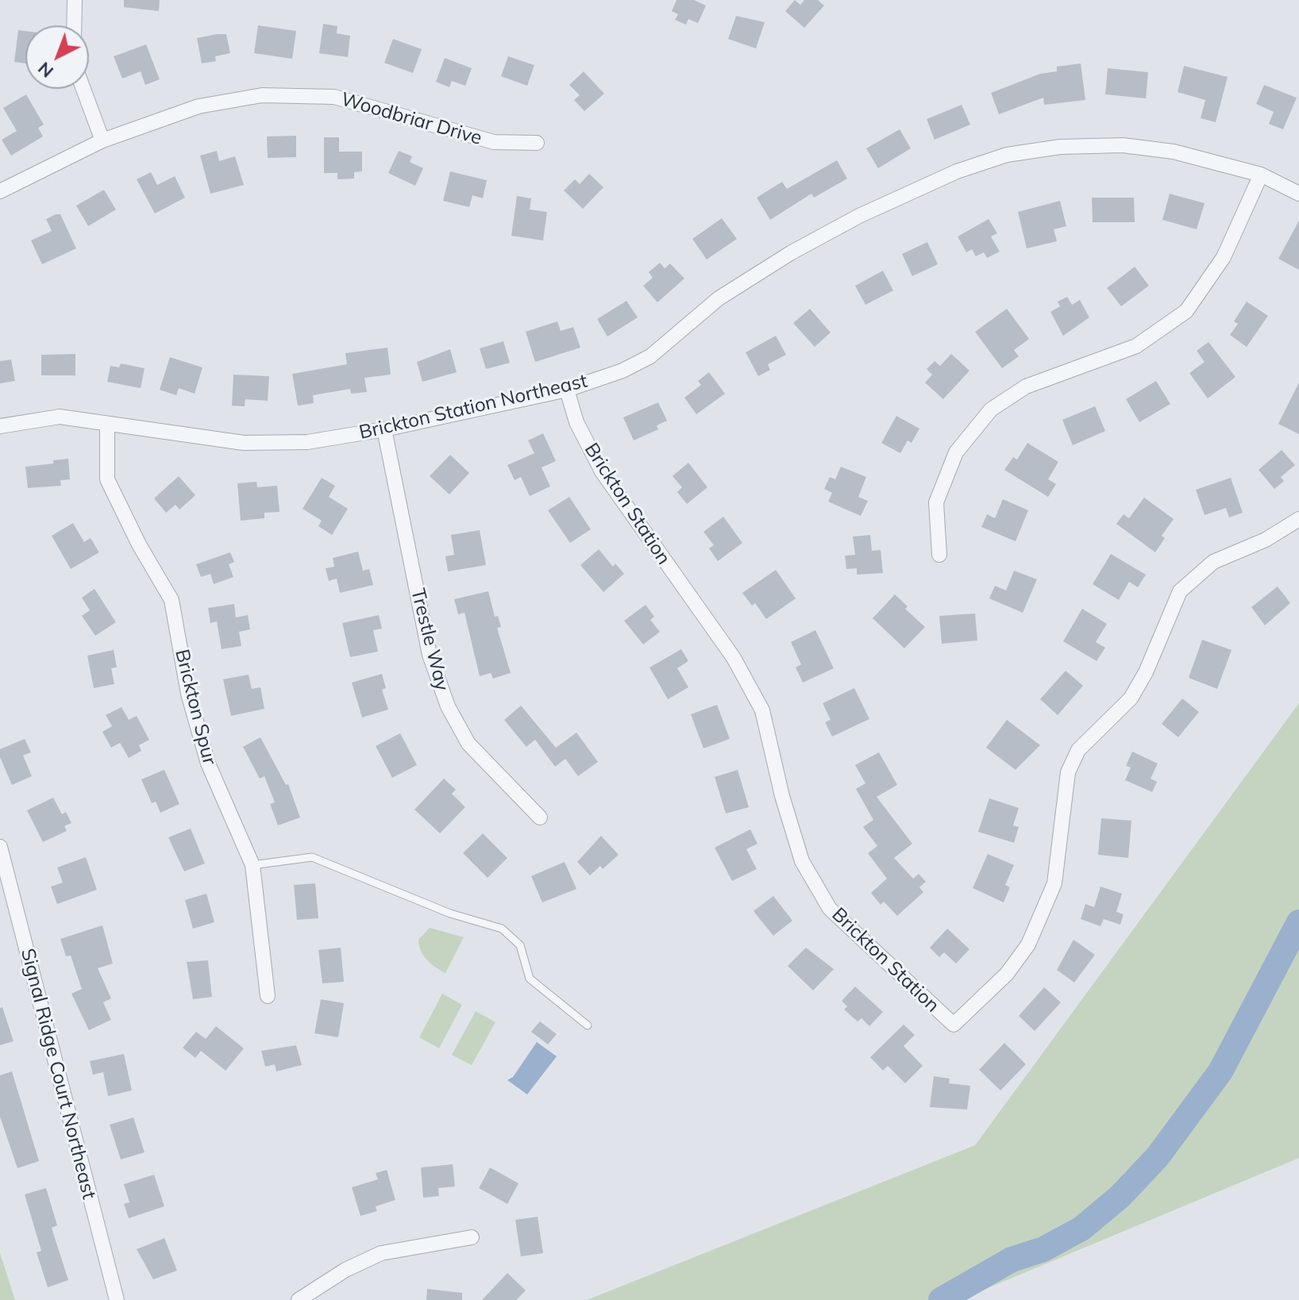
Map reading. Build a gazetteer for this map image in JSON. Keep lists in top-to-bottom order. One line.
{"streets":{"street":["Woodbriar Drive","Brickton Station Northeast","Brickton Station","Trestle Way","Brickton Spur","Signal Ridge Court Northeast"]},"crossings":[["Brickton Station Northeast","Brickton Station"],["Brickton Station Northeast","Trestle Way"],["Brickton Station Northeast","Brickton Spur"]],"north":"bottom left"}
